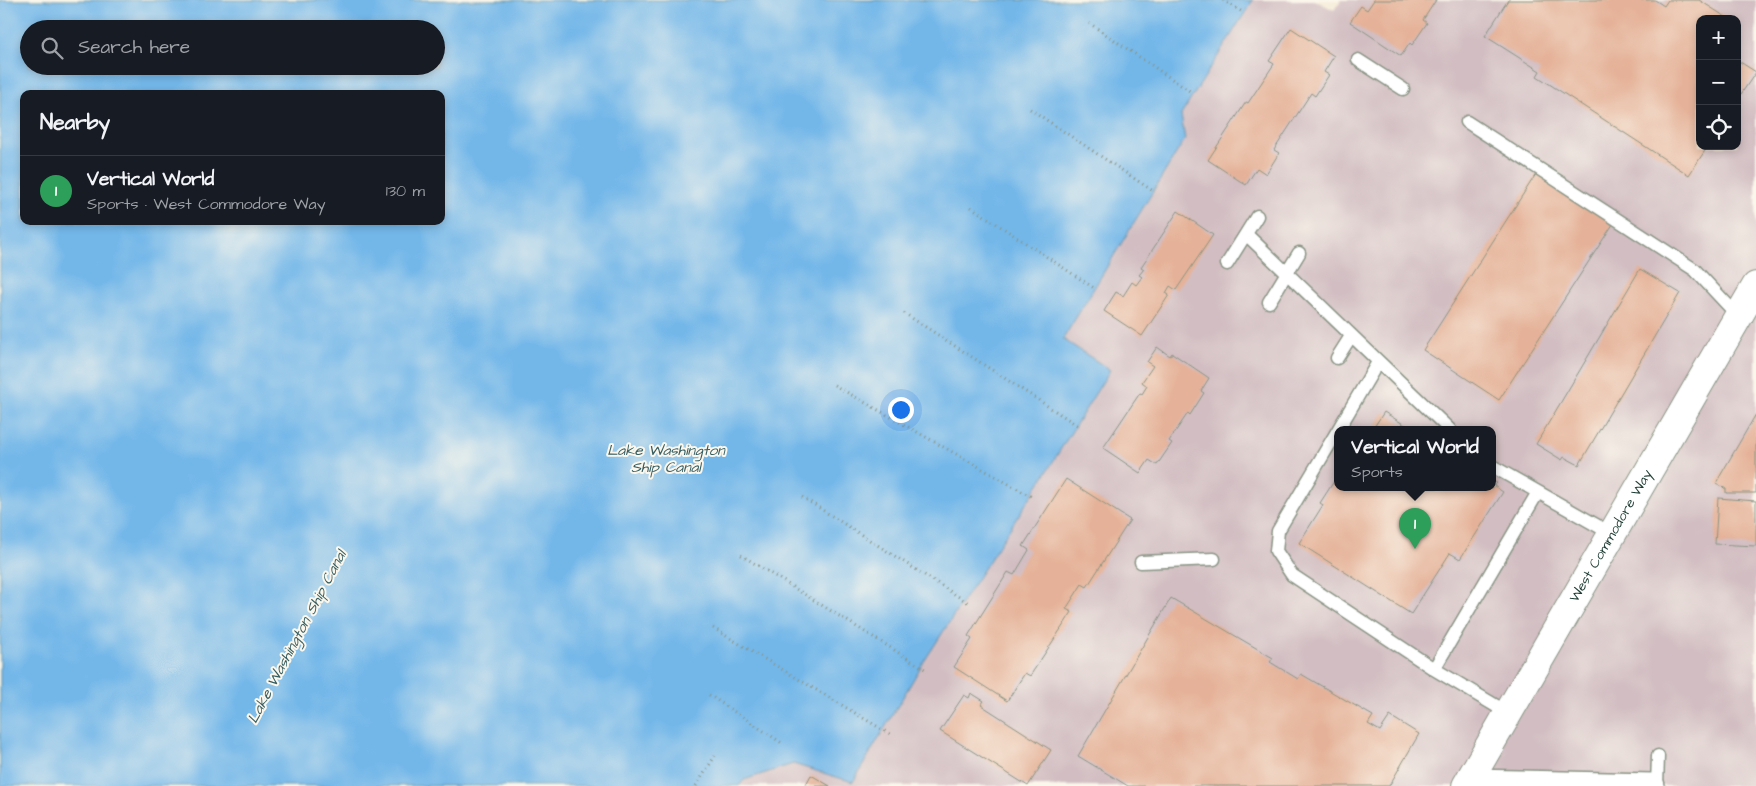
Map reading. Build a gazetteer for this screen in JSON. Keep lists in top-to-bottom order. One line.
{"streets":{"street":["West Commodore Way"]},"water":["Lake Washington Ship Canal"],"page":{"map_buttons":["+","−"],"search":"Search here","heading":"Nearby","list":[{"mark":"1","name":"Vertical World","note":"Sports · West Commodore Way","value":"130 m"}],"popup":["Vertical World","Sports"],"pins":"1"}}
